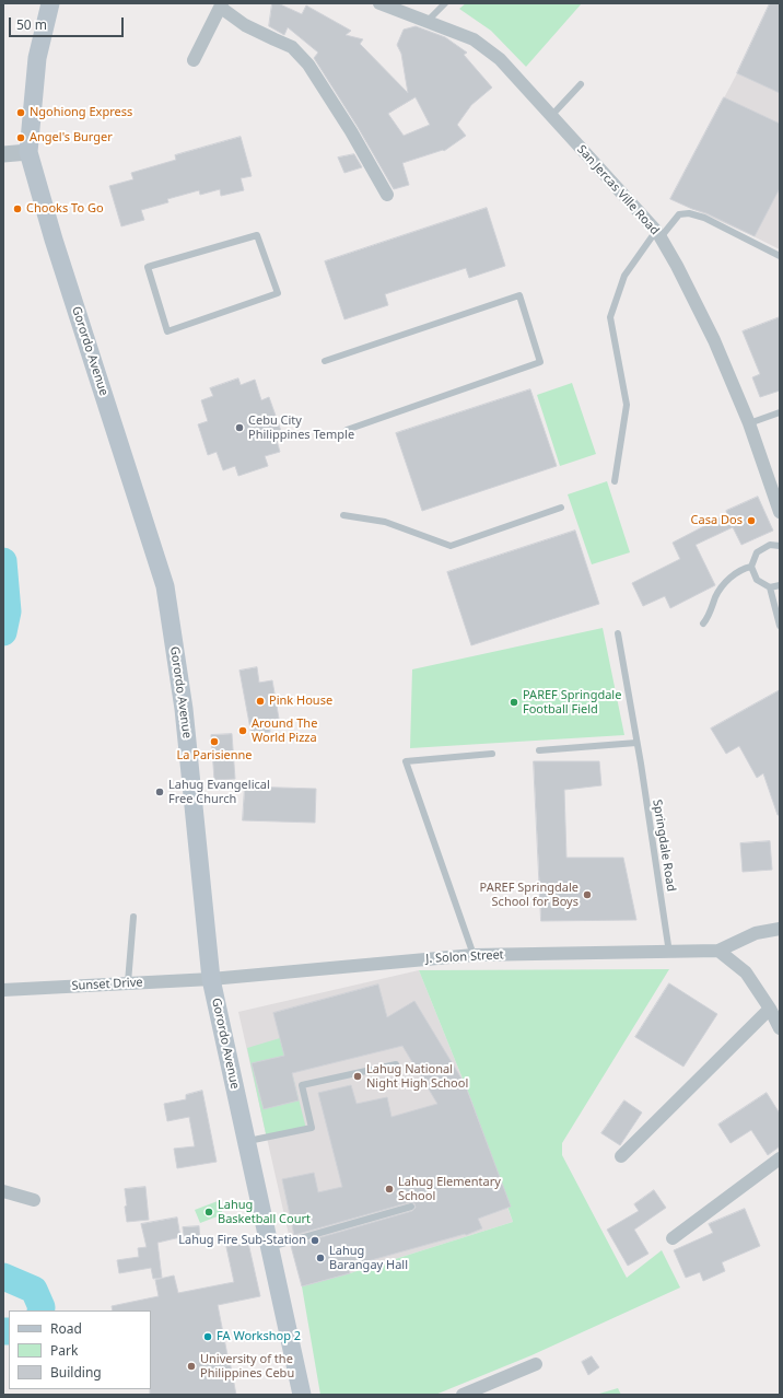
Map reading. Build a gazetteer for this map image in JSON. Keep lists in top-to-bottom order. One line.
{"streets":{"main road":["Gorordo Avenue"],"street":["San Jercas Ville Road","J. Solon Street","Sunset Drive"],"lane":["Springdale Road"]},"crossings":[["Gorordo Avenue","J. Solon Street"],["Gorordo Avenue","Sunset Drive"],["Springdale Road","J. Solon Street"],["J. Solon Street","Sunset Drive"]],"places":["Ngohiong Express","Angel's Burger","Chooks To Go","Cebu City Philippines Temple","Casa Dos","Pink House","PAREF Springdale Football Field","Around The World Pizza","La Parisienne","Lahug Evangelical Free Church","PAREF Springdale School for Boys","Lahug National Night High School","Lahug Elementary School","Lahug Basketball Court","Lahug Fire Sub-Station","Lahug Barangay Hall","FA Workshop 2","University of the Philippines Cebu"],"legend":["Road","Park","Building"],"scale_bar":"50 m"}
